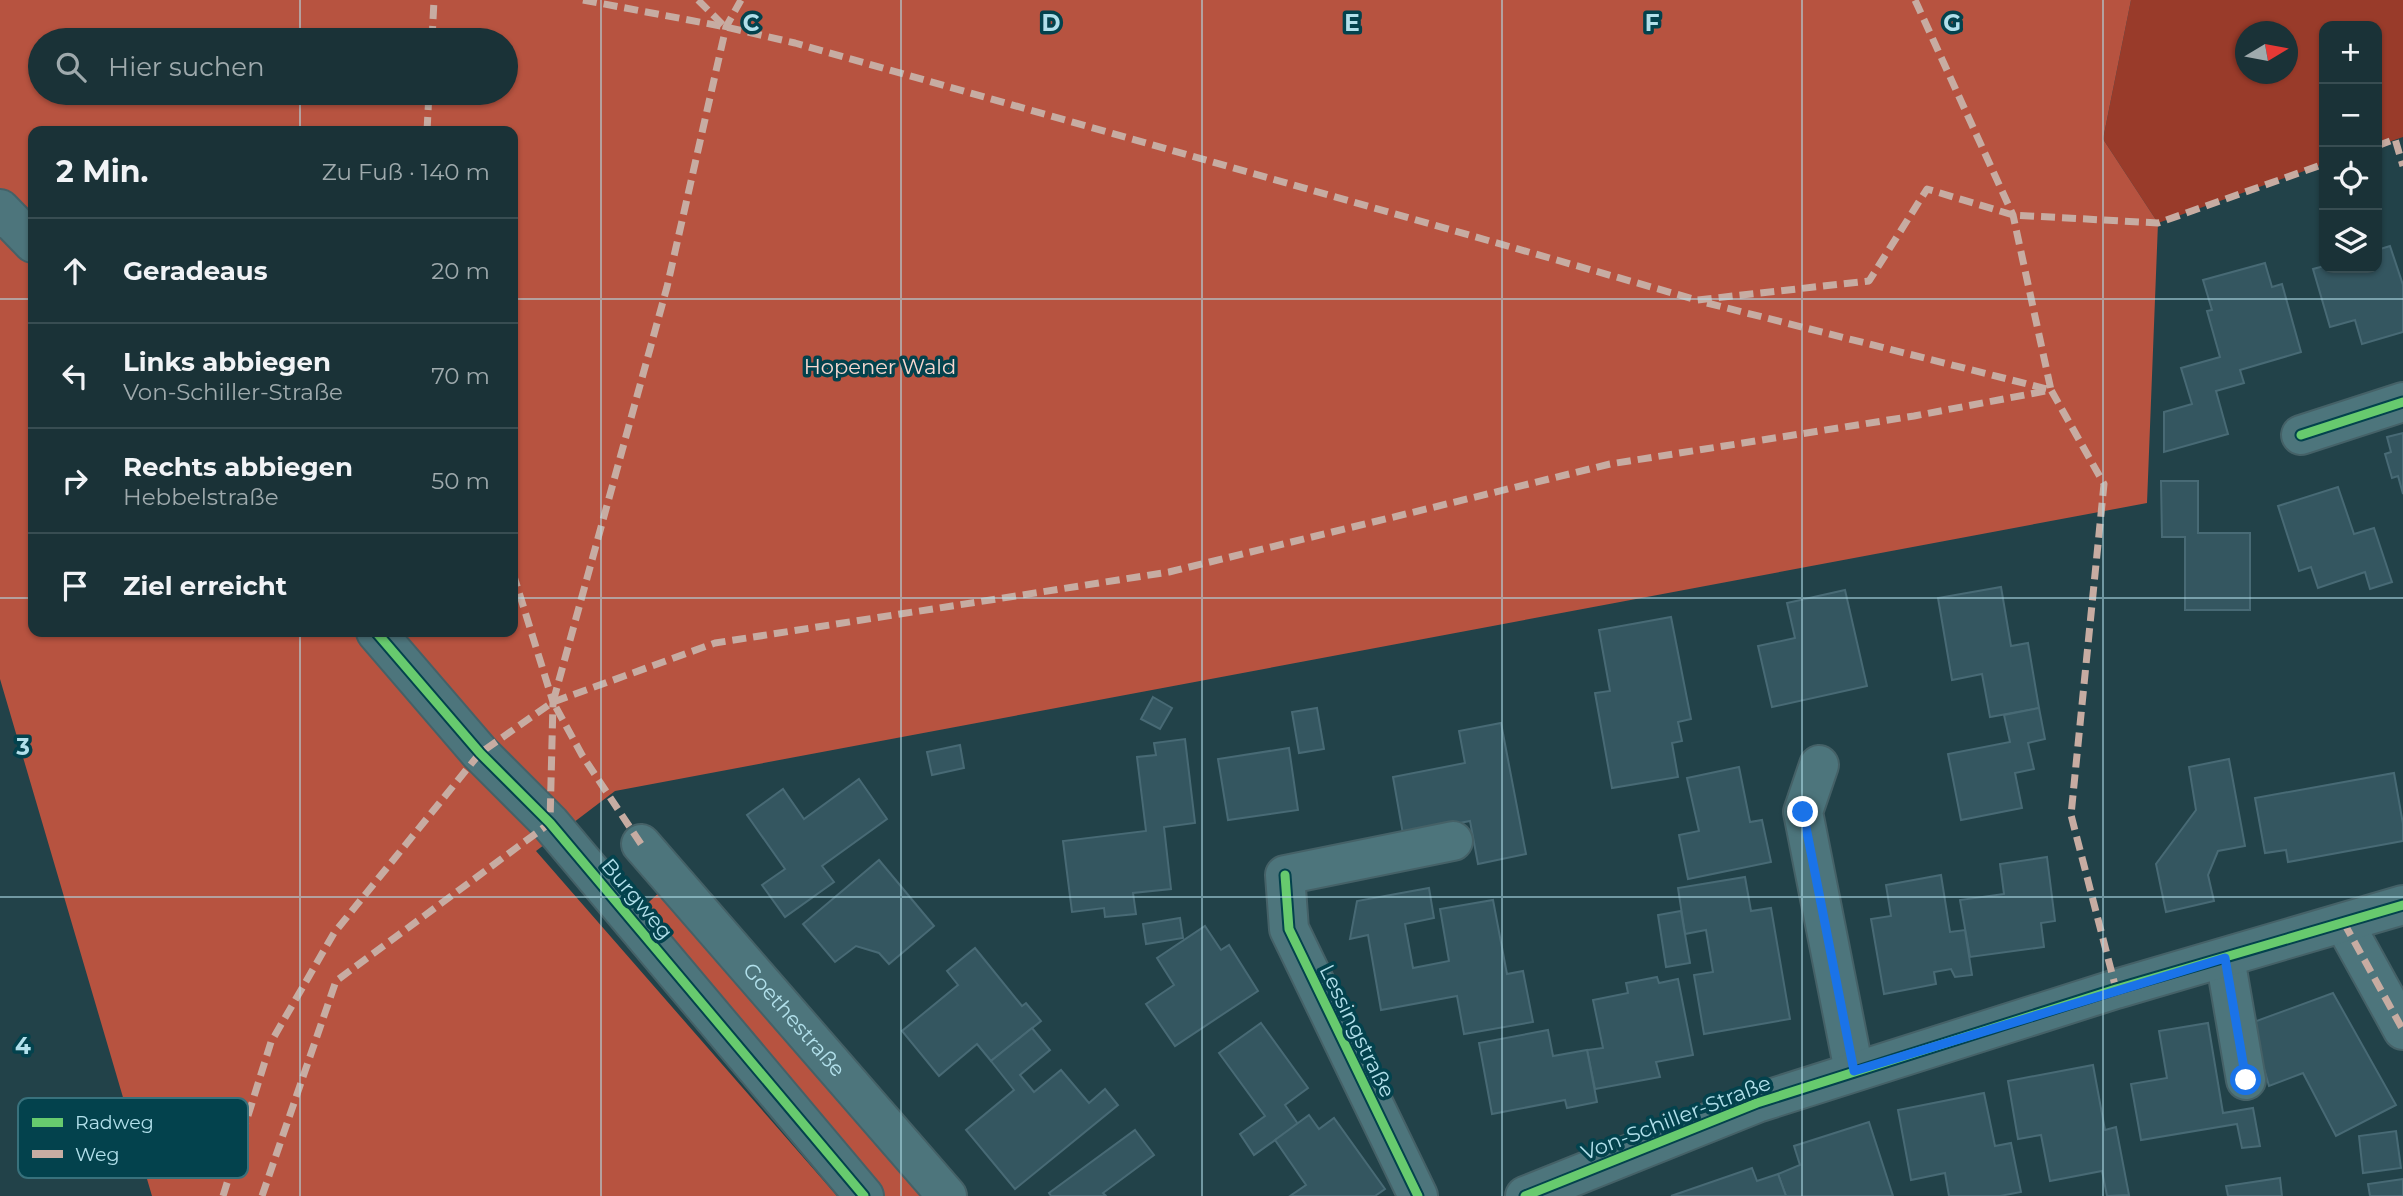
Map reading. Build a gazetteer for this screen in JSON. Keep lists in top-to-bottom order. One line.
{"streets":{"street":["Burgweg","Goethestraße","Lessingstraße","Von-Schiller-Straße"]},"parks":["Hopener Wald"],"legend":["Radweg","Weg"],"north":"right","page":{"map_buttons":["+","−"],"search":"Hier suchen","heading":["2 Min.","Zu Fuß · 140 m"],"list":[["Geradeaus","20 m"],["Links abbiegen","Von-Schiller-Straße","70 m"],["Rechts abbiegen","Hebbelstraße","50 m"],"Ziel erreicht"]},"grid":{"columns":["C","D","E","F","G"],"rows":["3","4"]}}
